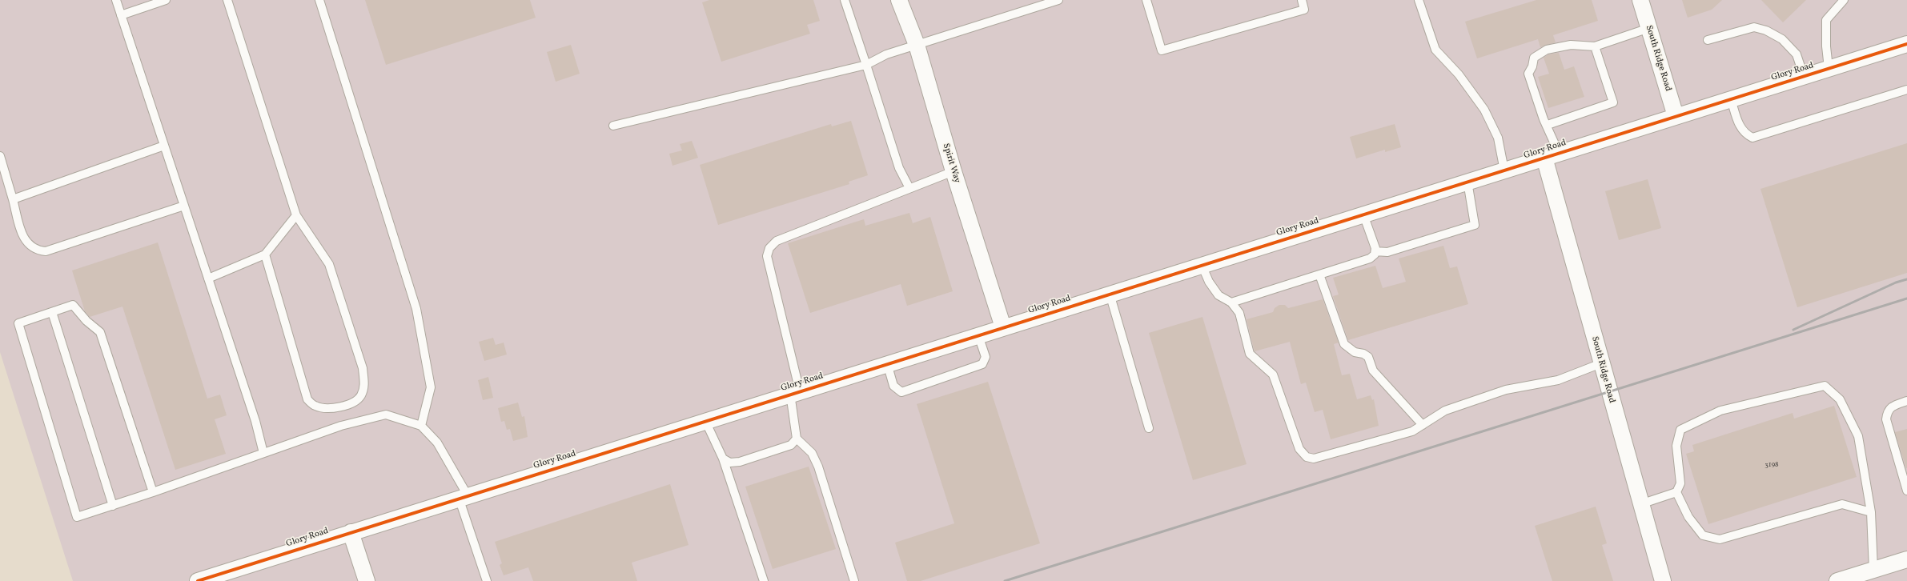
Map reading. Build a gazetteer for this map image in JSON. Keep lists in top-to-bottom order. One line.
{"streets":{"street":["South Ridge Road","Glory Road","Spirit Way"]},"crossings":[["South Ridge Road","Glory Road"],["Glory Road","Spirit Way"]],"house_numbers":["3198"]}
